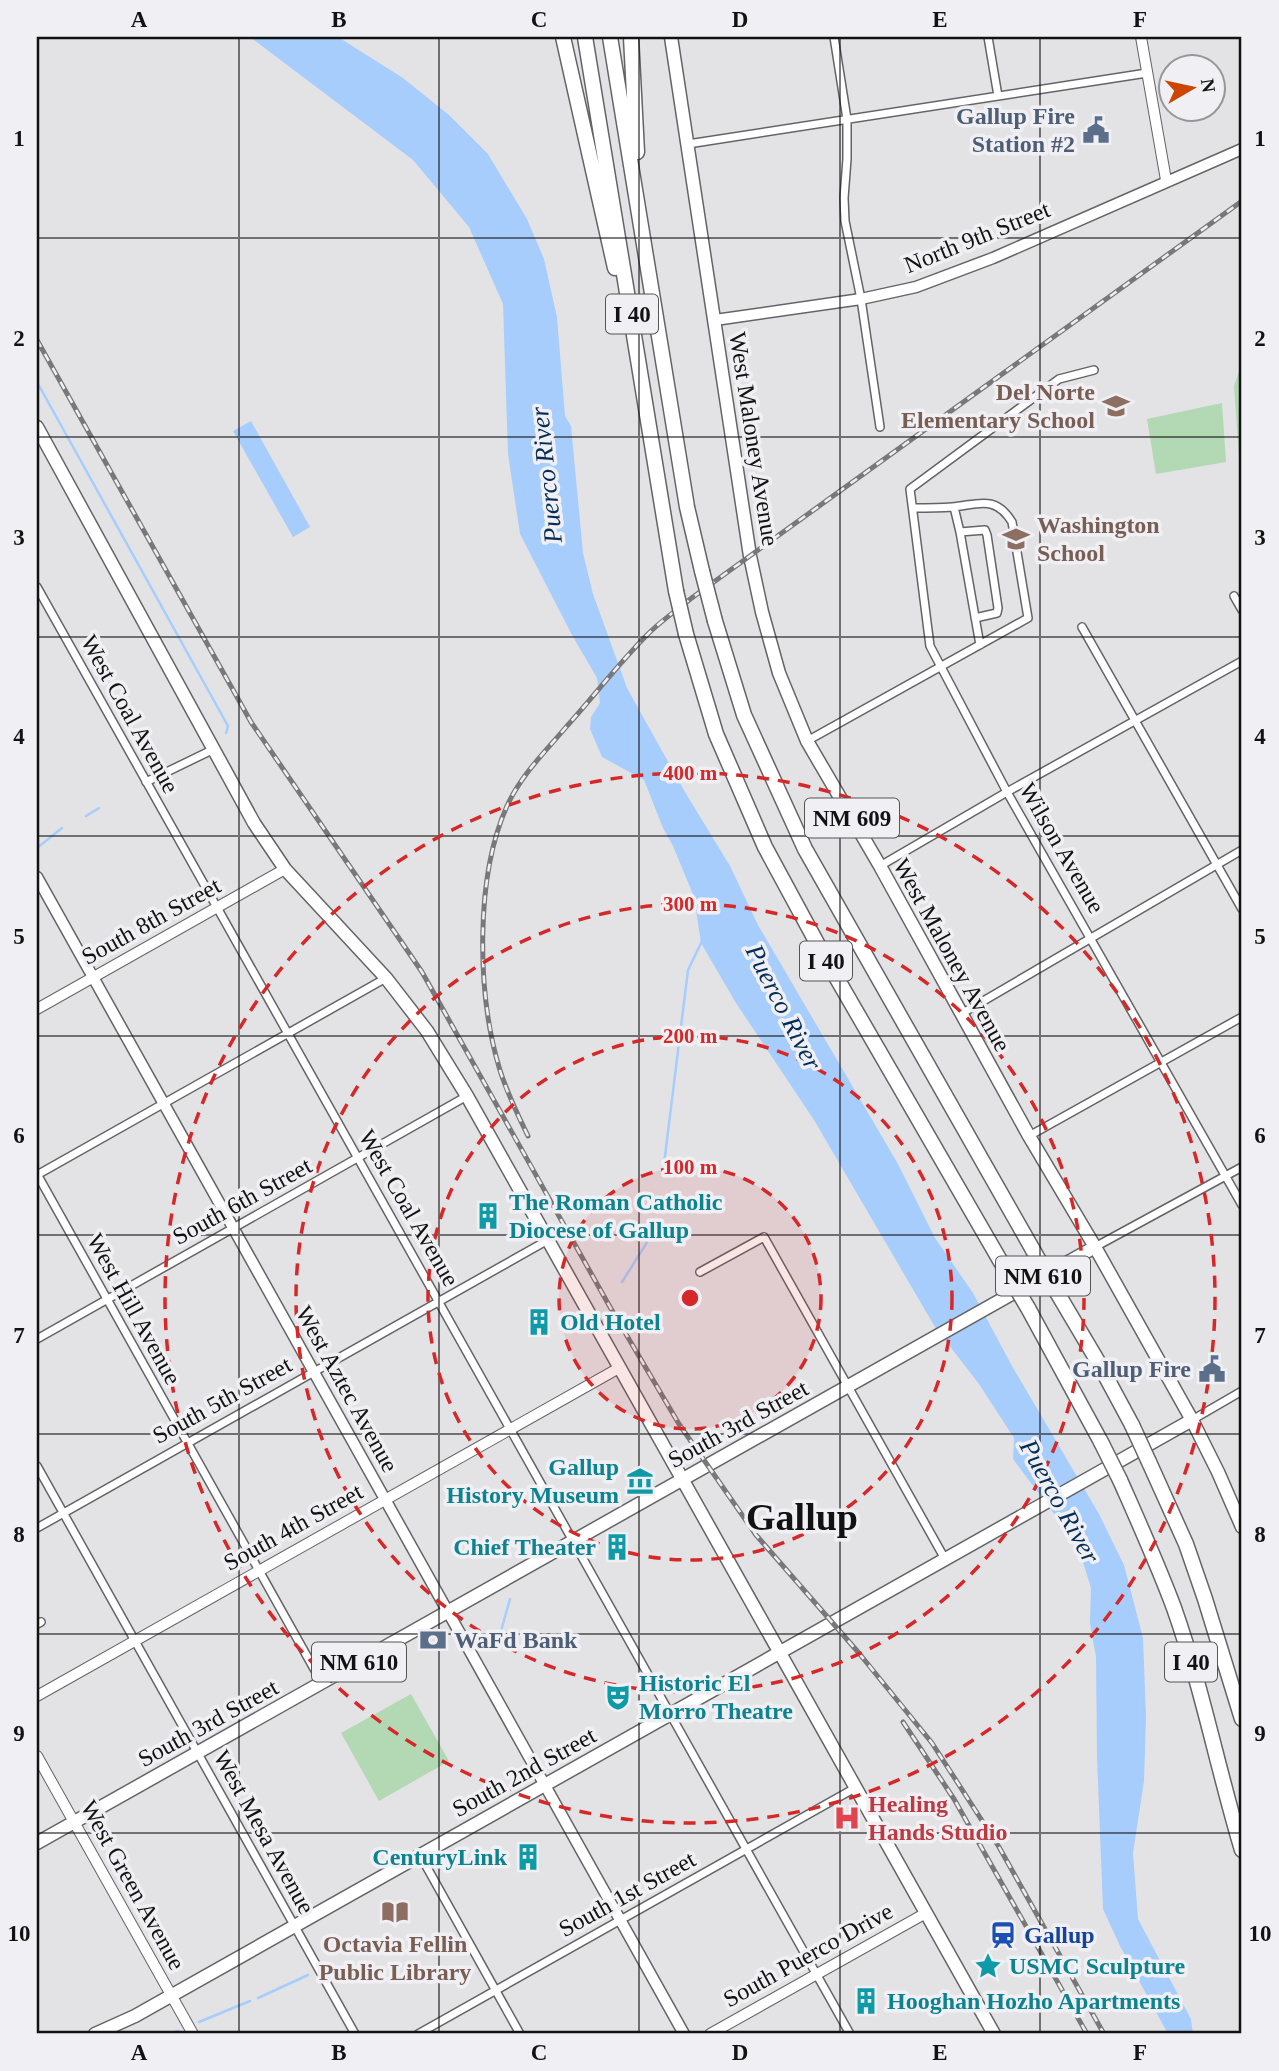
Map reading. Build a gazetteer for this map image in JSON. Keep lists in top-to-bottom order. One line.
{"streets":{"highway":["I 40"],"main road":["North 9th Street","West Maloney Avenue","NM 609","NM 610","West Aztec Avenue","South 3rd Street","South 2nd Street"],"street":["West Coal Avenue","Wilson Avenue","South 8th Street","South 6th Street","West Hill Avenue","South 5th Street","South 4th Street","West Mesa Avenue","West Green Avenue","South 1st Street","South Puerco Drive"]},"crossings":[["North 9th Street","West Maloney Avenue"],["West Maloney Avenue","South 3rd Street"],["West Maloney Avenue","South 2nd Street"],["West Coal Avenue","South 8th Street"],["West Coal Avenue","South 6th Street"],["West Coal Avenue","South 5th Street"],["West Coal Avenue","South 3rd Street"],["West Coal Avenue","South 4th Street"],["West Coal Avenue","South 2nd Street"],["West Coal Avenue","South 1st Street"],["West Coal Avenue","South Puerco Drive"],["South 8th Street","West Aztec Avenue"],["South 6th Street","West Hill Avenue"],["South 6th Street","West Aztec Avenue"],["West Hill Avenue","South 5th Street"],["West Hill Avenue","South 3rd Street"],["West Hill Avenue","South 4th Street"],["West Aztec Avenue","South 5th Street"],["West Aztec Avenue","South 3rd Street"],["West Aztec Avenue","South 4th Street"],["West Aztec Avenue","South 2nd Street"],["West Aztec Avenue","South 1st Street"],["South 5th Street","West Mesa Avenue"],["South 3rd Street","West Mesa Avenue"],["South 3rd Street","West Green Avenue"],["South 4th Street","West Mesa Avenue"],["South 2nd Street","West Mesa Avenue"],["South 2nd Street","West Green Avenue"]],"districts":["Gallup"],"water":["Puerco River"],"places":{"public building":["Gallup Fire Station #2","Gallup Fire"],"school or university":["Del Norte Elementary School","Washington School"],"building":["The Roman Catholic Diocese of Gallup","Old Hotel","Chief Theater","CenturyLink","Hooghan Hozho Apartments"],"museum":["Gallup History Museum"],"bank":["WaFd Bank"],"theatre":["Historic El Morro Theatre"],"hospital":["Healing Hands Studio"],"library":["Octavia Fellin Public Library"],"station":["Gallup"],"place":["USMC Sculpture"]},"north":"right","grid":{"columns":["A","B","C","D","E","F"],"rows":["1","2","3","4","5","6","7","8","9","10"]},"rings":["400 m","300 m","200 m","100 m"]}
